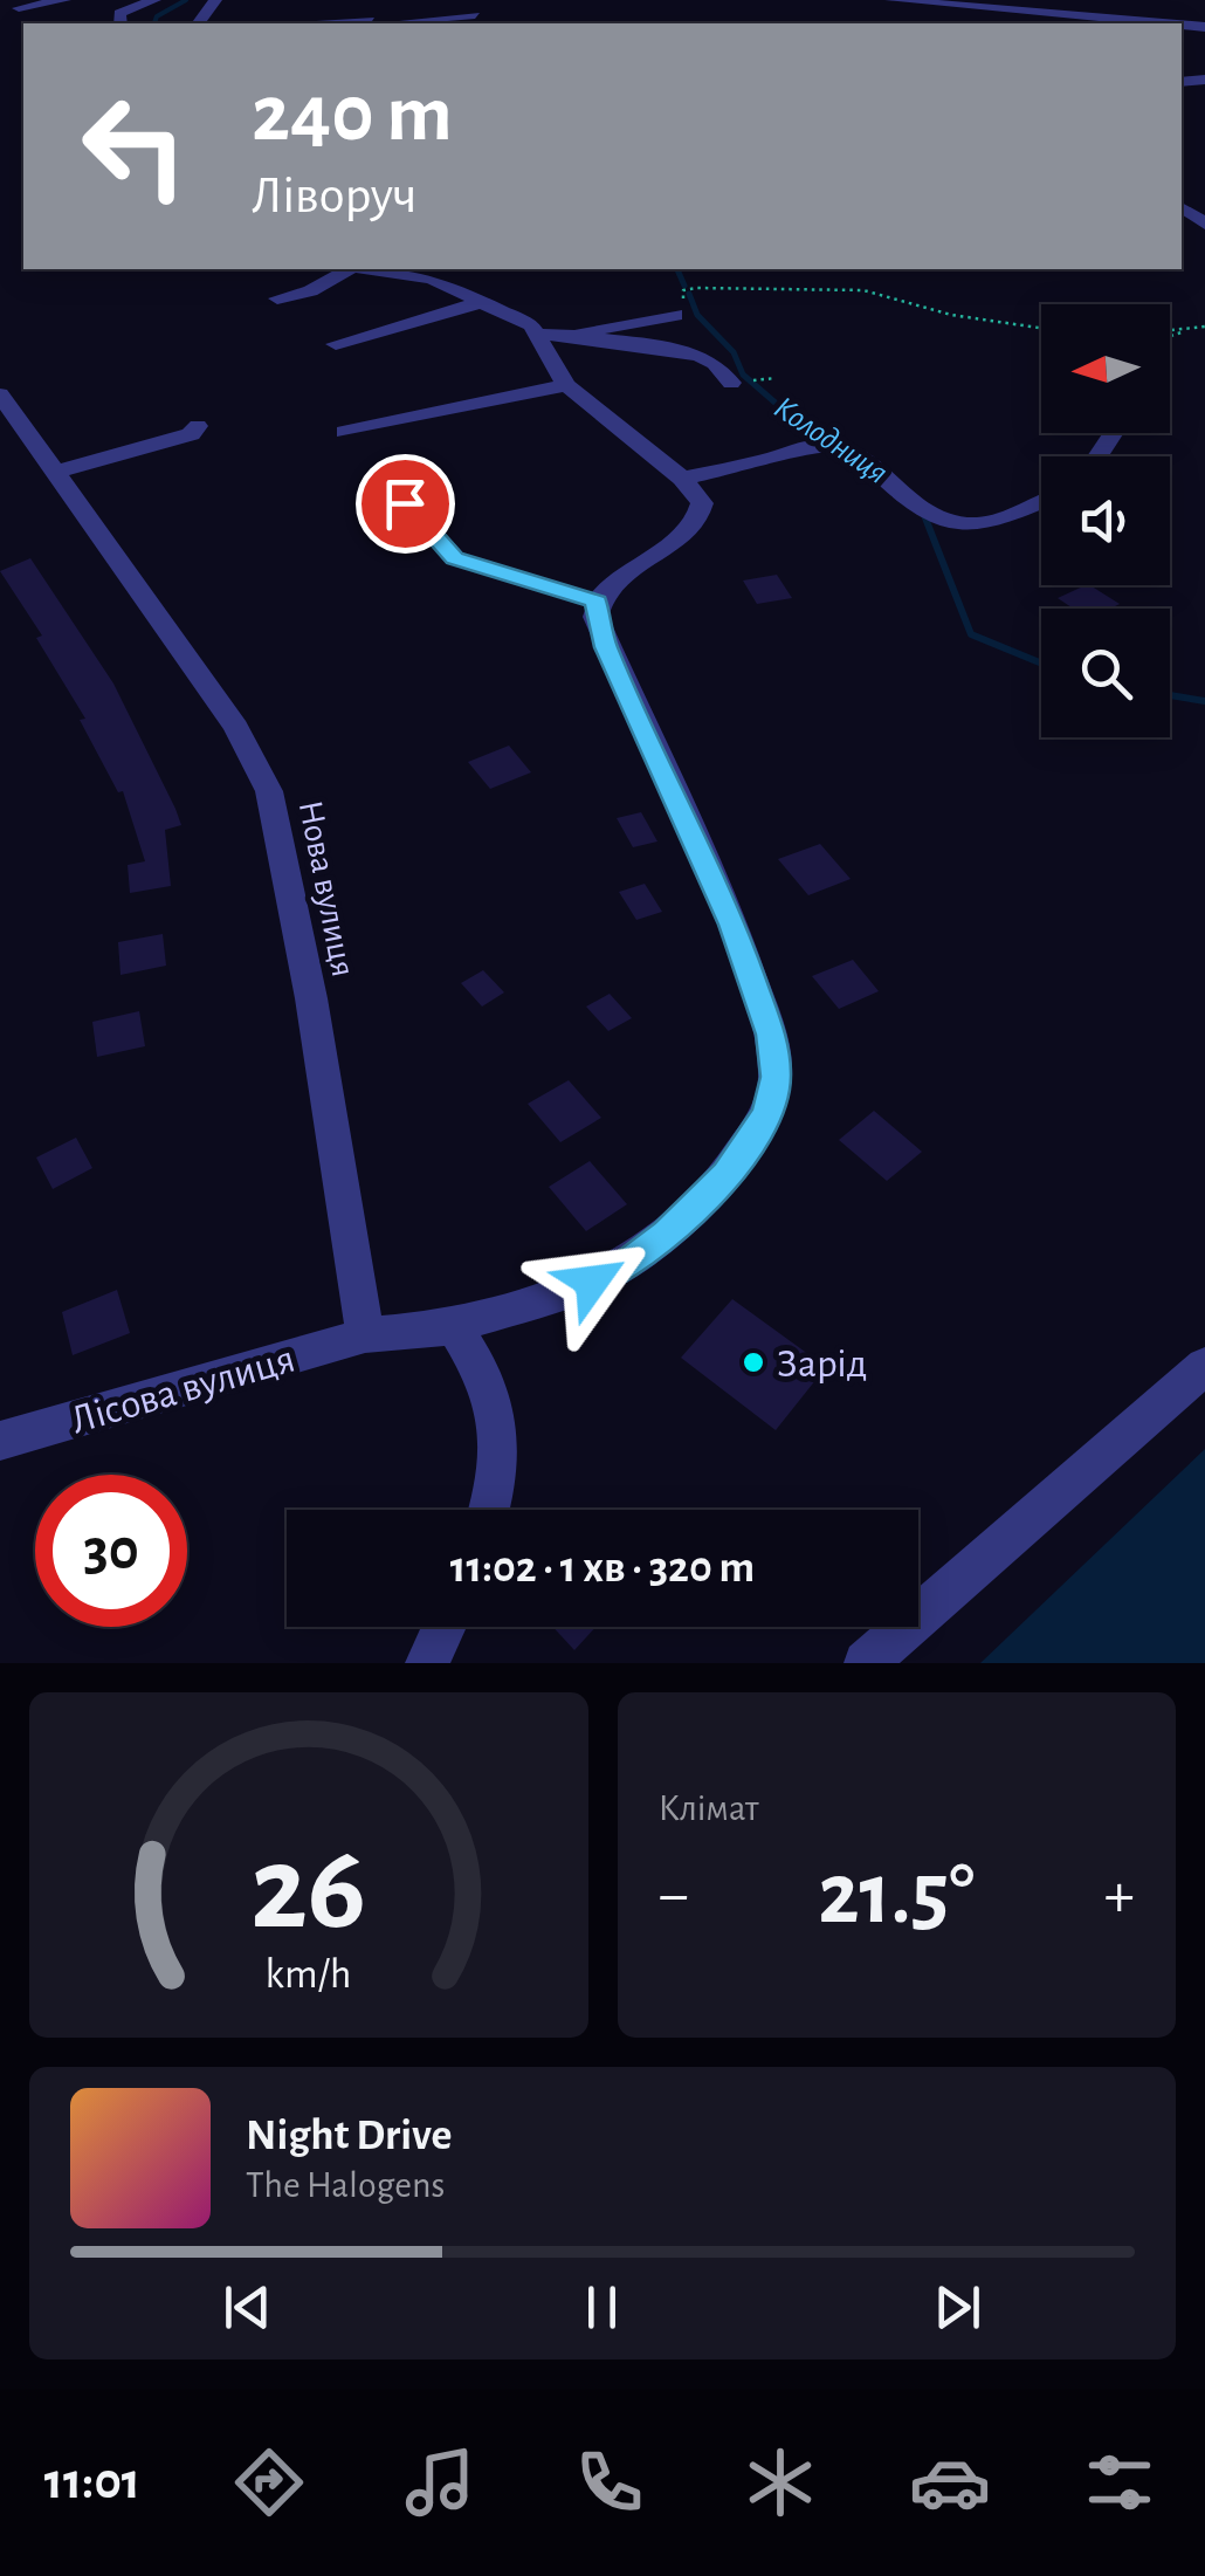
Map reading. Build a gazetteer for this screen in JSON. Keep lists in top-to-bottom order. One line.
{"streets":{"street":["Нова вулиця","Лісова вулиця"]},"crossings":[["Нова вулиця","Лісова вулиця"]],"water":["Колодниця"],"places":["Зарід"],"north":"left","page":{"turn":["240 m","Ліворуч"],"limit":"30","trip":"11:02 · 1 хв · 320 m","tile":"Клімат","heat":["−","21.5°","+"],"song":["Night Drive","The Halogens"],"tabs":"11:01","gauge":["26","km/h"]}}
